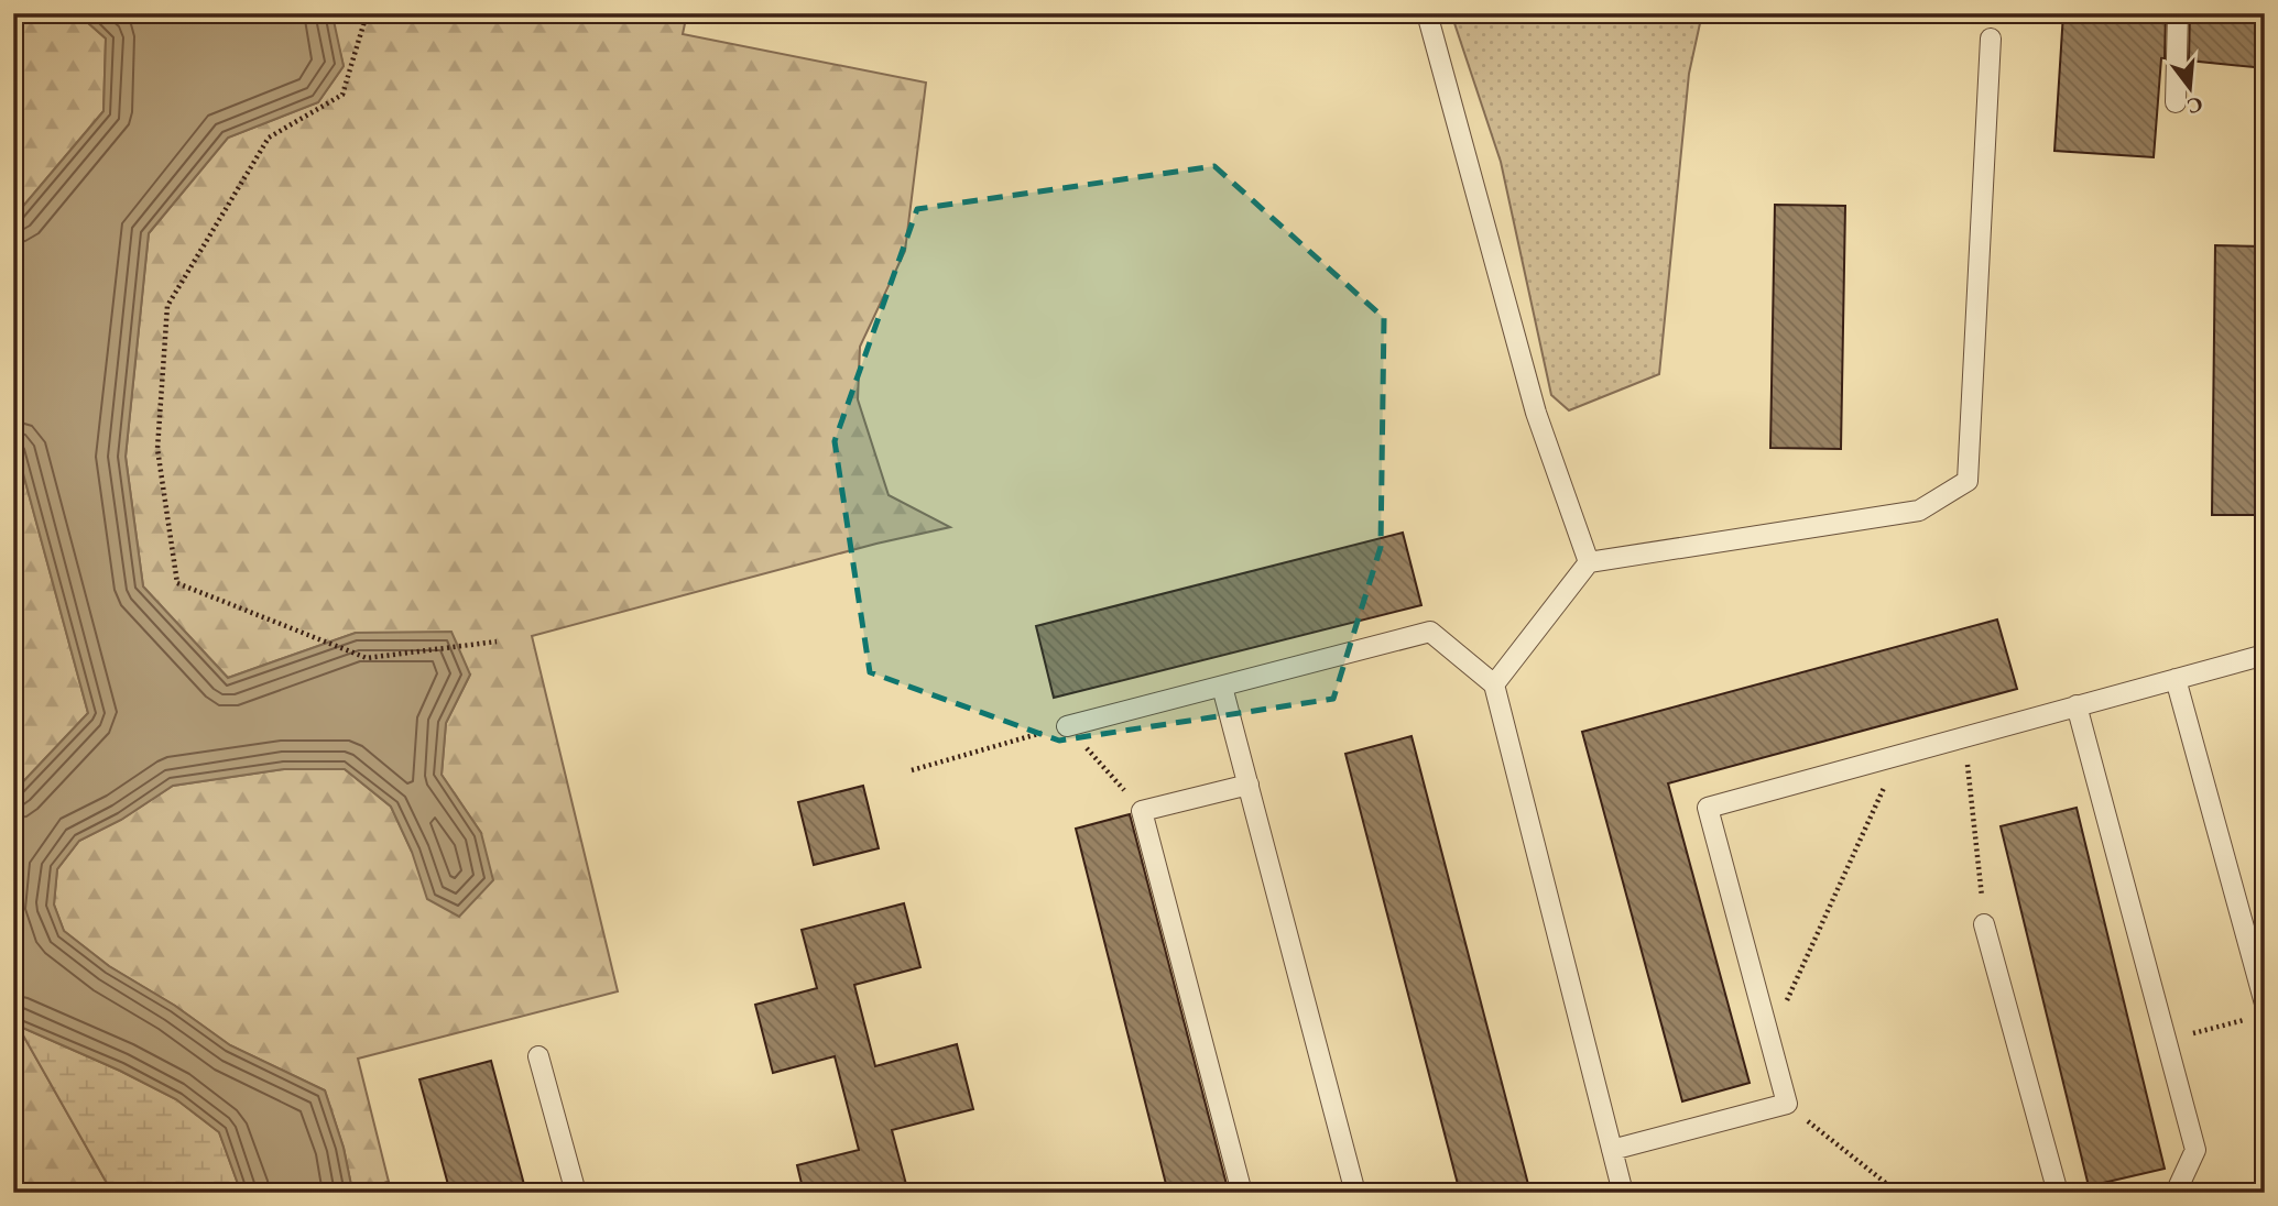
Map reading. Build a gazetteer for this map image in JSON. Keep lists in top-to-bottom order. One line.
{"north":"bottom"}
